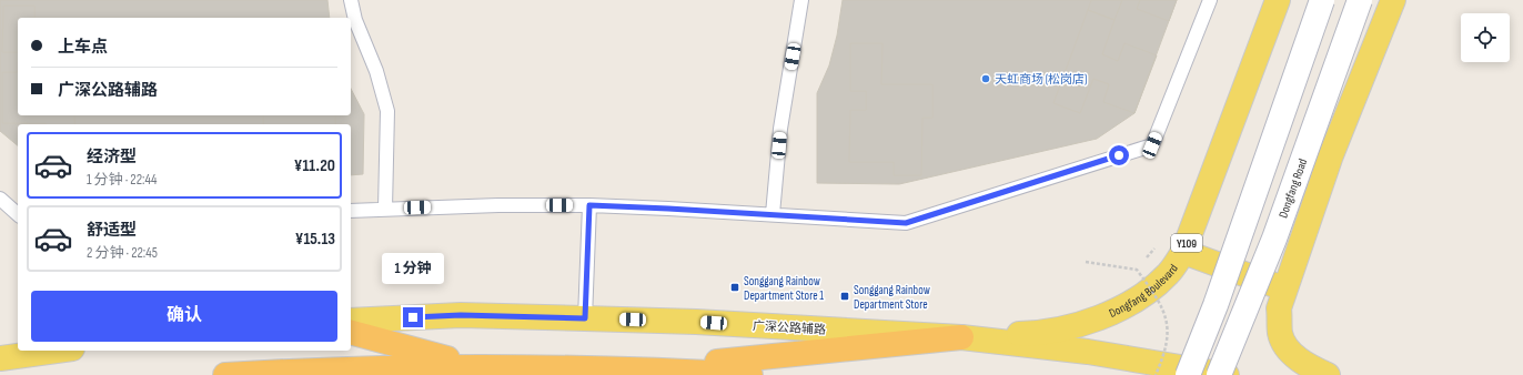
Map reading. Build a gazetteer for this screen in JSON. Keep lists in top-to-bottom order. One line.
{"streets":{"main road":["Y109","Dongfang Boulevard","广深公路辅路"],"street":["Dongfang Road"]},"crossings":[["Dongfang Boulevard","广深公路辅路"]],"places":{"other":["天虹商场 (松岗店)"],"transit":["Songgang Rainbow Department Store 1","Songgang Rainbow Department Store"]},"page":{"banner":["上车点","广深公路辅路"],"list":[{"name":"经济型","note":"1 分钟 · 22:44","value":"¥11.20"},{"name":"舒适型","note":"2 分钟 · 22:45","value":"¥15.13"}],"bubble":"1 分钟","buttons":"确认"}}
